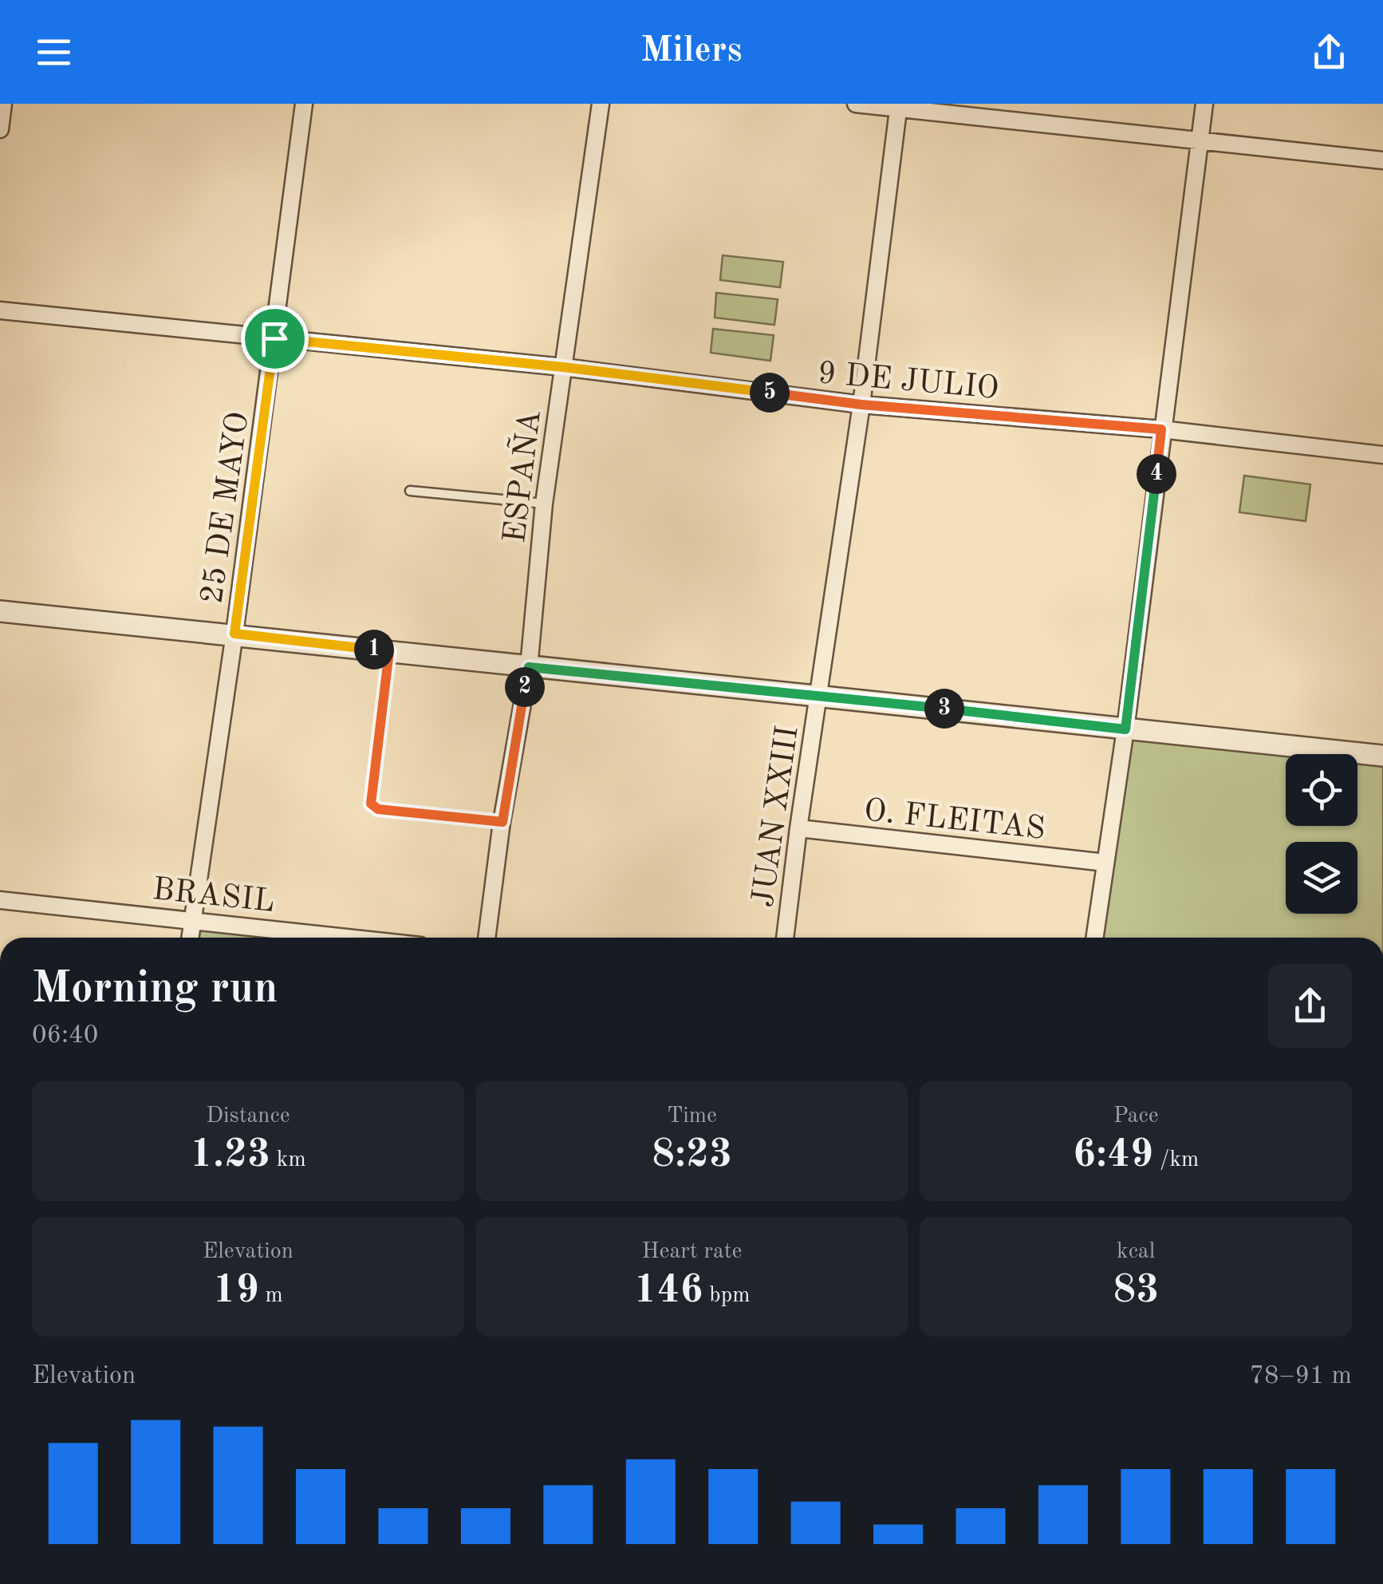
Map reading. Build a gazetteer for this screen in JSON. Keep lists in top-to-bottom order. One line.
{"streets":{"street":["9 DE JULIO","ESPAÑA","25 DE MAYO","JUAN XXIII","O. FLEITAS","BRASIL"]},"crossings":[["9 DE JULIO","ESPAÑA"],["9 DE JULIO","25 DE MAYO"],["9 DE JULIO","JUAN XXIII"],["25 DE MAYO","BRASIL"],["JUAN XXIII","O. FLEITAS"]],"page":{"header":"Milers","pins":["5","4","1","2","3"],"heading":["Morning run","06:40"],"stats":[["Distance","1.23 km"],["Time","8:23"],["Pace","6:49 /km"],["Elevation","19 m"],["Heart rate","146 bpm"],["kcal","83"]],"chart":["Elevation","78–91 m"]}}
